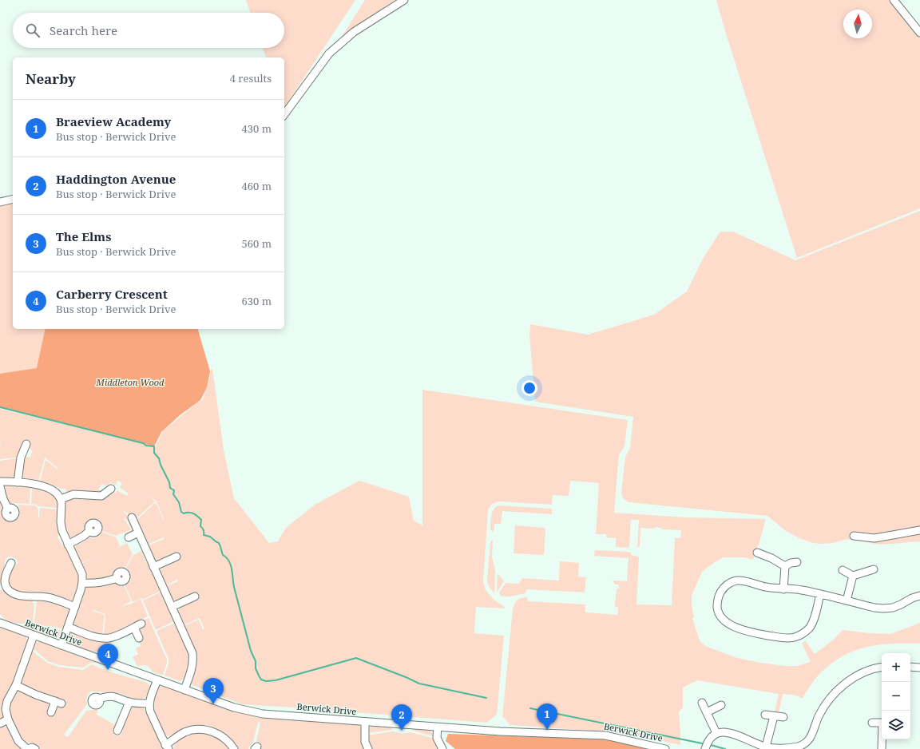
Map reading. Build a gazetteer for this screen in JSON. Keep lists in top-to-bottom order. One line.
{"streets":{"street":["Berwick Drive"]},"parks":["Middleton Wood"],"north":"top","page":{"search":"Search here","heading":["Nearby","4 results"],"list":[{"mark":"1","name":"Braeview Academy","note":"Bus stop · Berwick Drive","value":"430 m"},{"mark":"2","name":"Haddington Avenue","note":"Bus stop · Berwick Drive","value":"460 m"},{"mark":"3","name":"The Elms","note":"Bus stop · Berwick Drive","value":"560 m"},{"mark":"4","name":"Carberry Crescent","note":"Bus stop · Berwick Drive","value":"630 m"}],"pins":["4","3","1","2"],"map_buttons":["+","−"]}}
